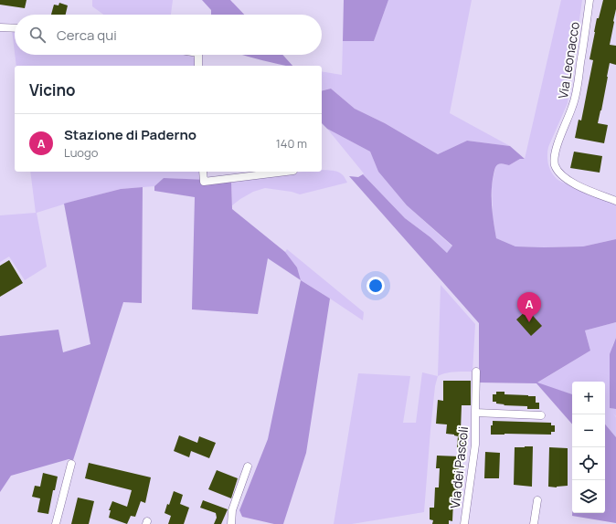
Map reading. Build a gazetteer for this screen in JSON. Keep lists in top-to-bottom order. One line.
{"streets":{"street":["Via Leonacco","Via dei Pascoli"]},"page":{"search":"Cerca qui","heading":"Vicino","list":[{"mark":"A","name":"Stazione di Paderno","note":"Luogo","value":"140 m"}],"pins":"A","map_buttons":["+","−"]}}
